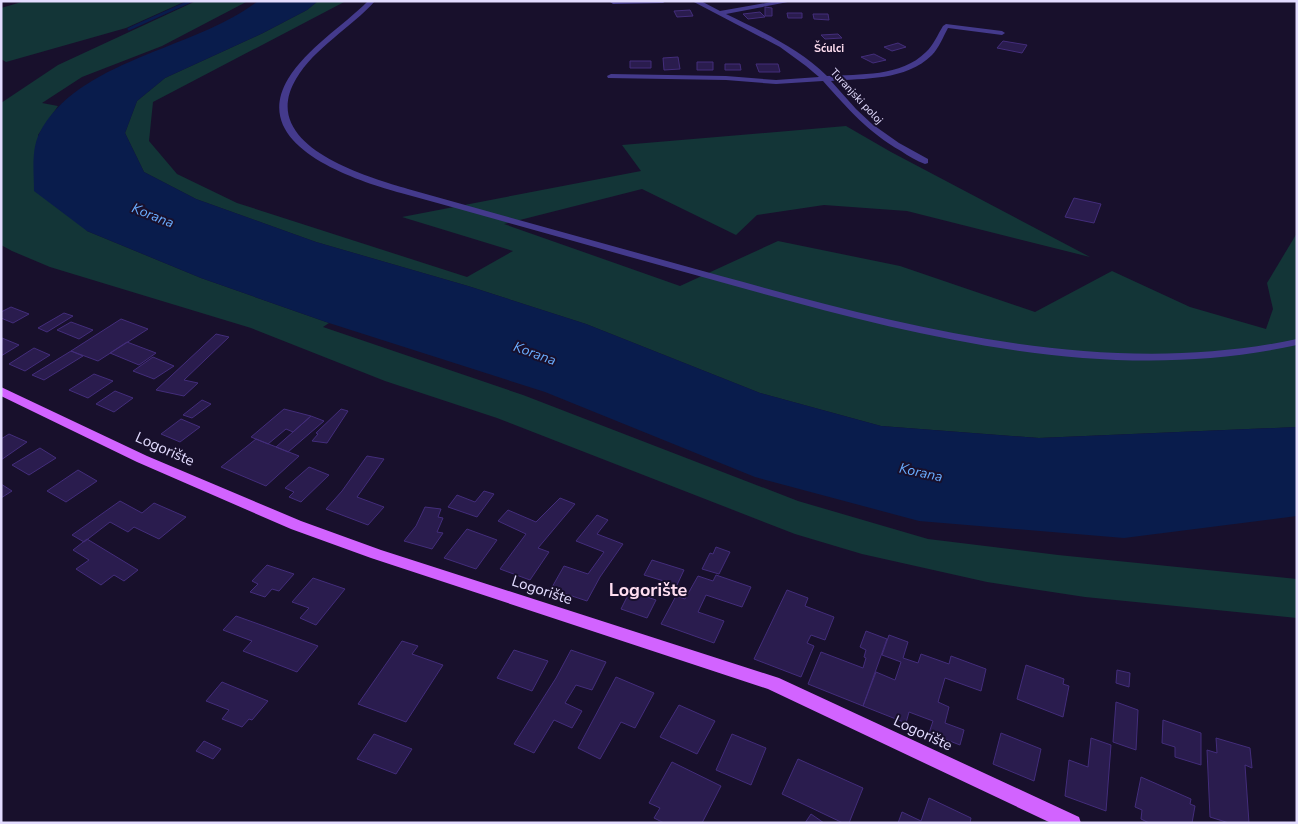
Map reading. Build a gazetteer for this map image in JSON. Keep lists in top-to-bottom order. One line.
{"streets":{"main road":["Logorište"],"street":["Turanjski poloj"]},"districts":["Šćulci","Logorište"],"water":["Korana"]}
